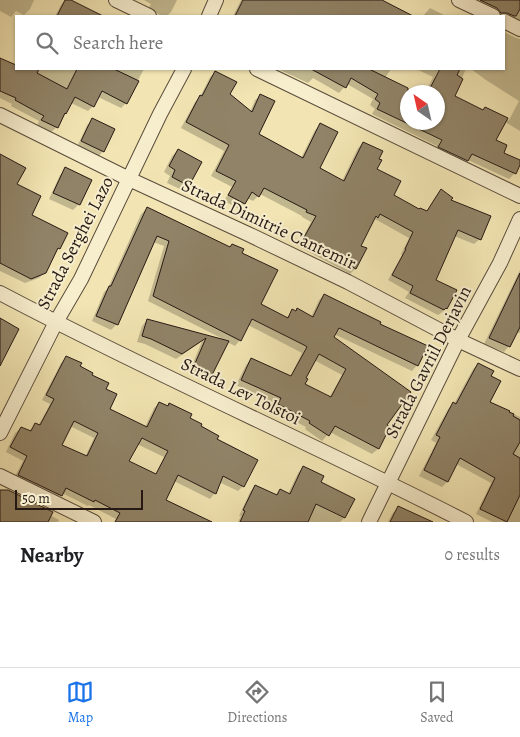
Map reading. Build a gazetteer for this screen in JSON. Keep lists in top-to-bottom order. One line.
{"streets":{"street":["Strada Dimitrie Cantemir","Strada Serghei Lazo","Strada Gavriil Derjavin","Strada Lev Tolstoi"]},"crossings":[["Strada Dimitrie Cantemir","Strada Serghei Lazo"],["Strada Dimitrie Cantemir","Strada Gavriil Derjavin"],["Strada Serghei Lazo","Strada Lev Tolstoi"],["Strada Gavriil Derjavin","Strada Lev Tolstoi"]],"scale_bar":"50 m","north":"top left","page":{"search":"Search here","scale":"50 m","heading":["Nearby","0 results"],"nav":["Map","Directions","Saved"]}}
